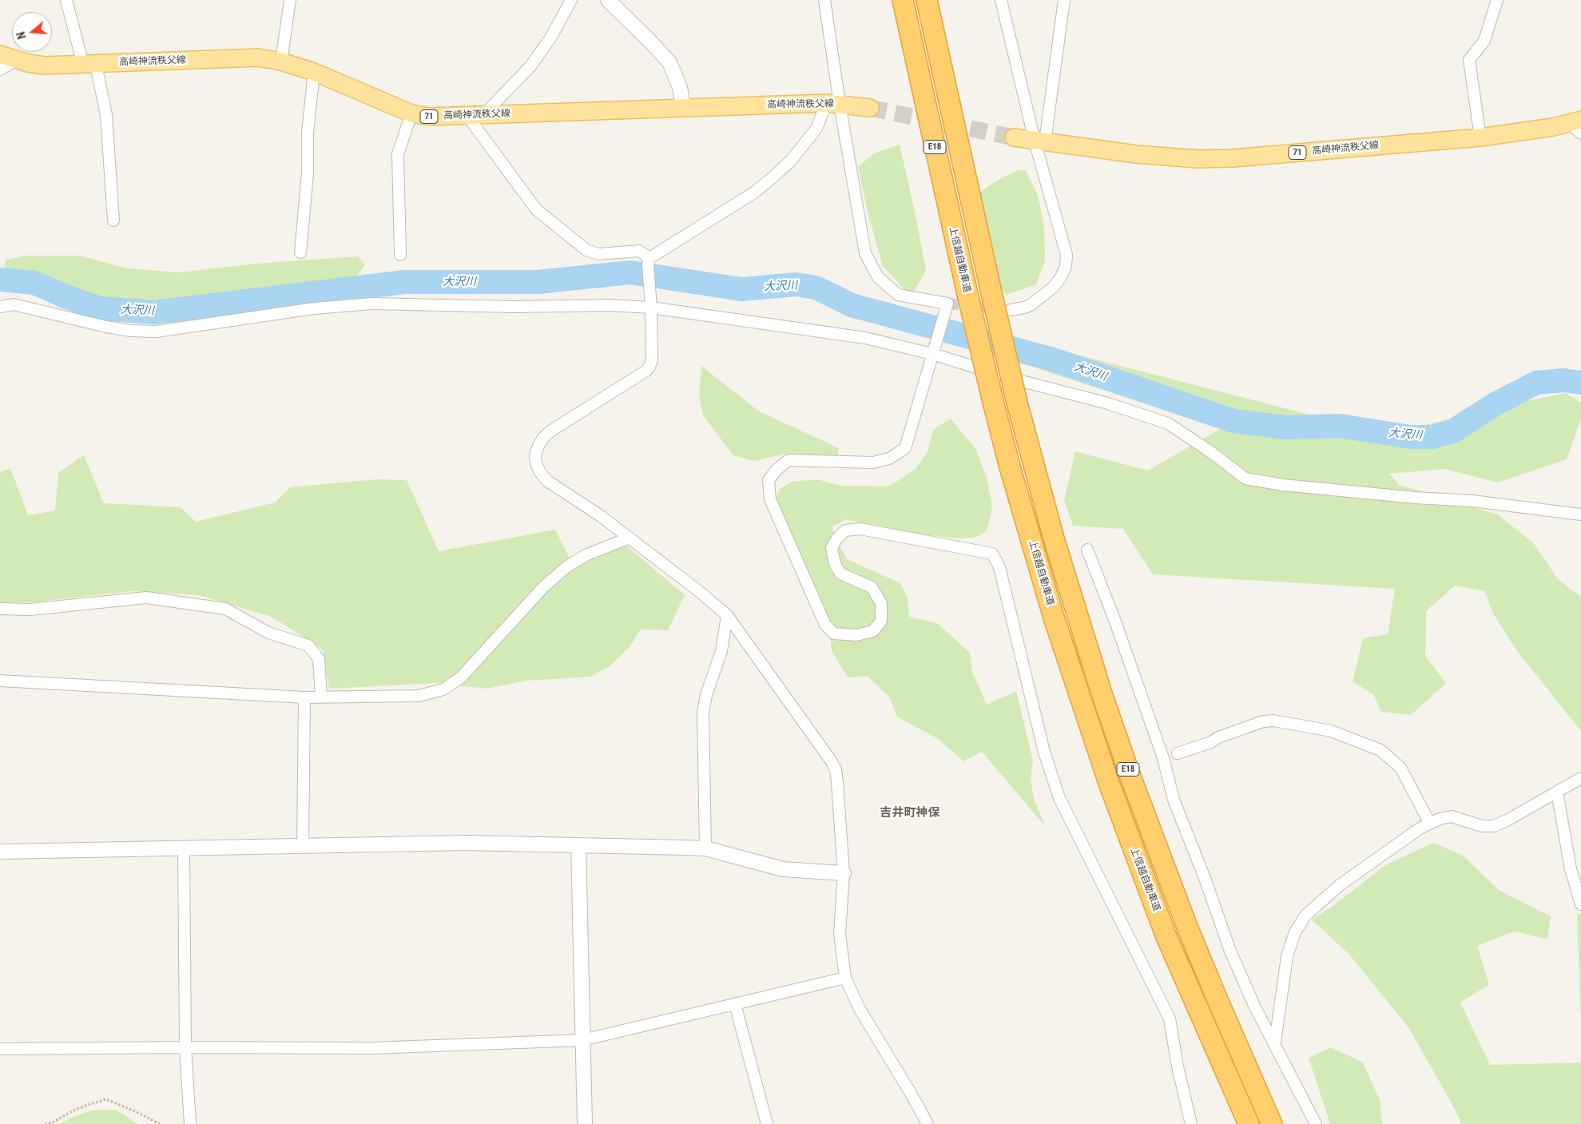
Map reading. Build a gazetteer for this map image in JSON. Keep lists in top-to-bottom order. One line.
{"streets":{"highway":["E18","上信越自動車道"],"main road":["高崎神流秩父線","71"]},"districts":["吉井町神保"],"water":["大沢川"],"north":"left"}
